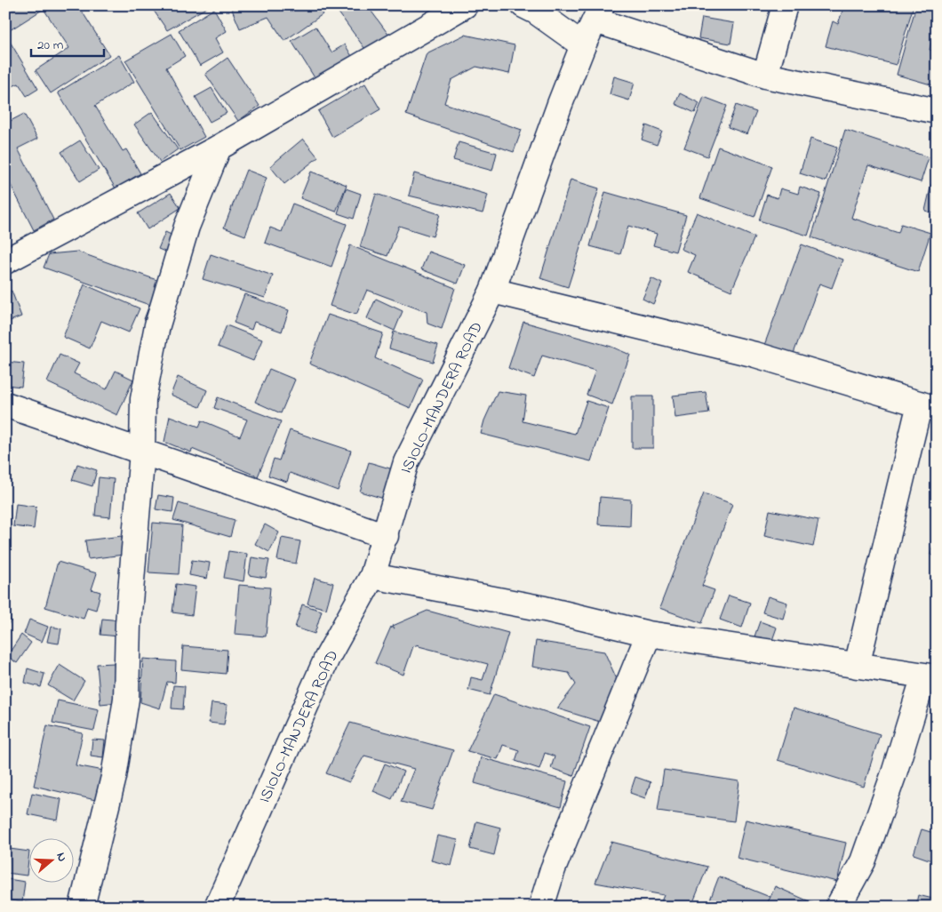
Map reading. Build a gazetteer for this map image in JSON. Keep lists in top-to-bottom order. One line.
{"streets":{"main road":["ISIOLO-MANDERA ROAD"]},"scale_bar":"20 m","north":"right"}
